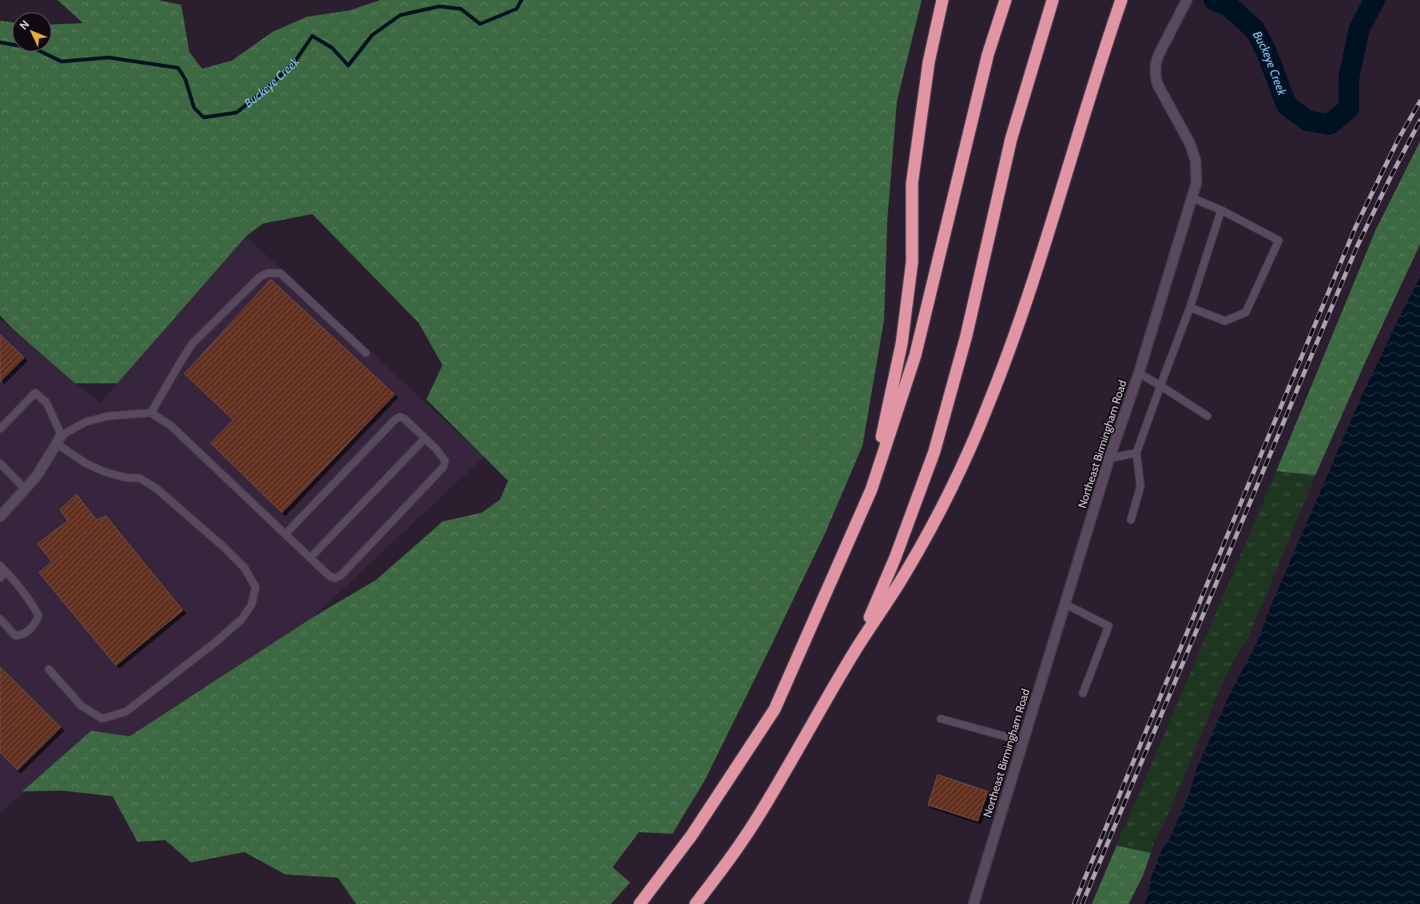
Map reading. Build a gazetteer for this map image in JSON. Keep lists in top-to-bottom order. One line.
{"streets":{"street":["Northeast Birmingham Road"]},"water":["Buckeye Creek"],"north":"top left"}
